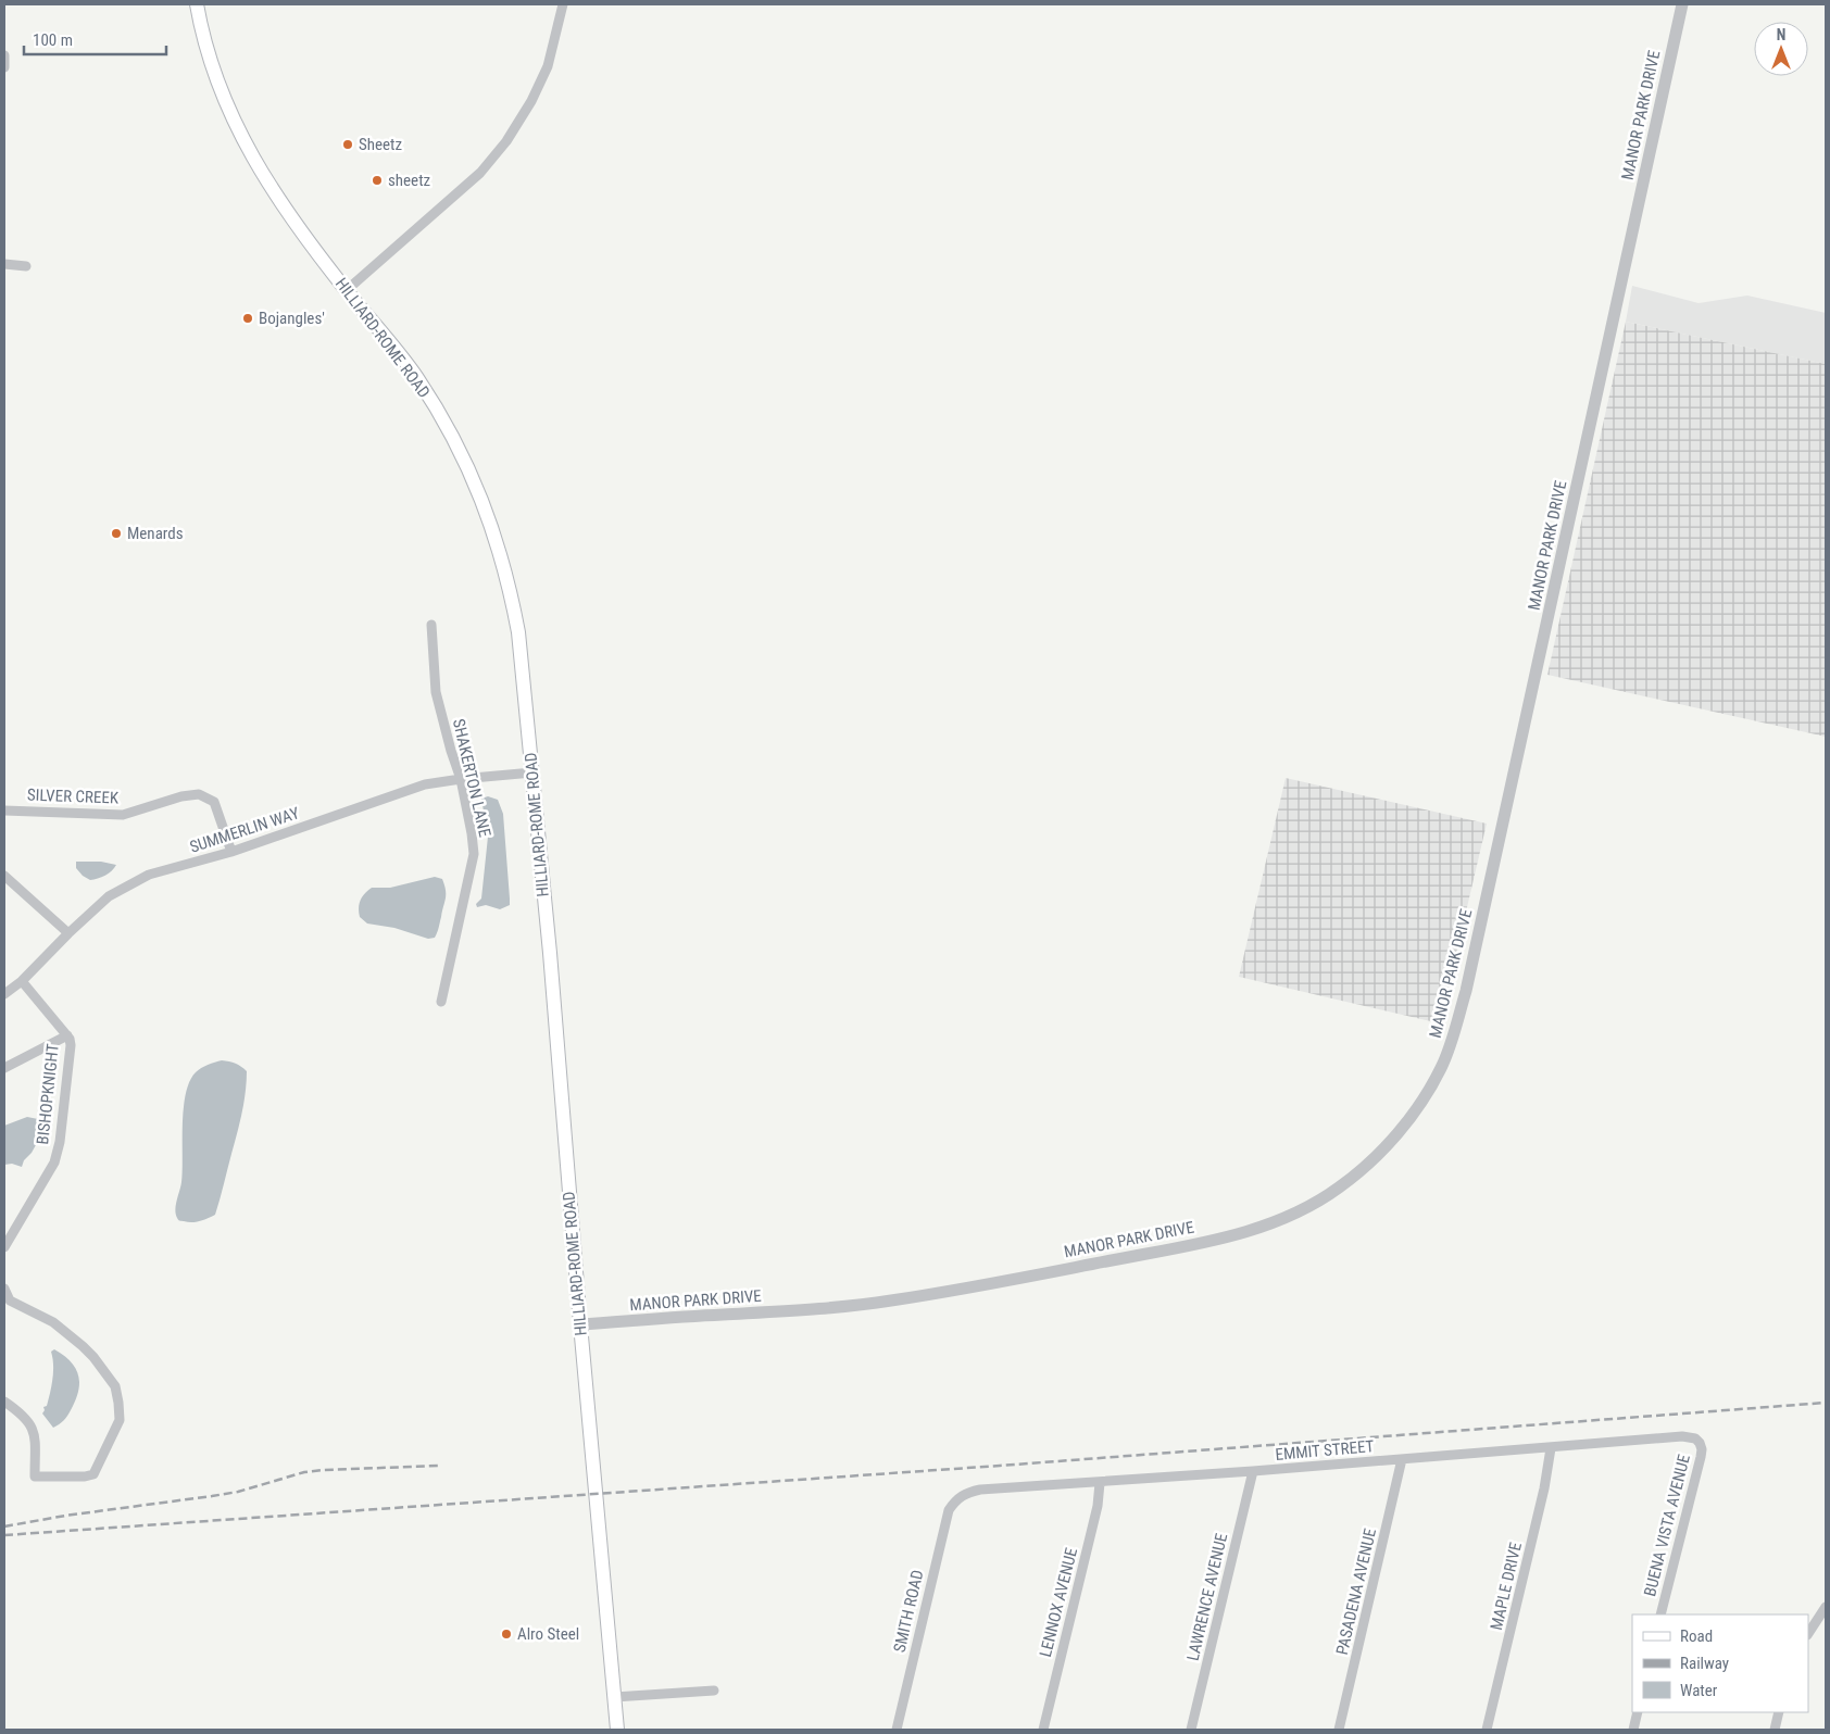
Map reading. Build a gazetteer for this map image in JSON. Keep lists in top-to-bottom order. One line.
{"streets":{"main road":["HILLIARD-ROME ROAD"],"street":["MANOR PARK DRIVE","SHAKERTON LANE","SILVER CREEK","SUMMERLIN WAY","BISHOPKNIGHT","EMMIT STREET","BUENA VISTA AVENUE","MAPLE DRIVE","PASADENA AVENUE","LAWRENCE AVENUE","LENNOX AVENUE","SMITH ROAD"]},"crossings":[["MANOR PARK DRIVE","HILLIARD-ROME ROAD"],["HILLIARD-ROME ROAD","SUMMERLIN WAY"],["SHAKERTON LANE","SUMMERLIN WAY"],["SILVER CREEK","SUMMERLIN WAY"],["SUMMERLIN WAY","BISHOPKNIGHT"],["EMMIT STREET","BUENA VISTA AVENUE"],["EMMIT STREET","MAPLE DRIVE"],["EMMIT STREET","PASADENA AVENUE"],["EMMIT STREET","LAWRENCE AVENUE"],["EMMIT STREET","LENNOX AVENUE"],["EMMIT STREET","SMITH ROAD"]],"places":["Sheetz","sheetz","Bojangles'","Menards","Alro Steel"],"legend":["Road","Railway","Water"],"scale_bar":"100 m","north":"top"}
